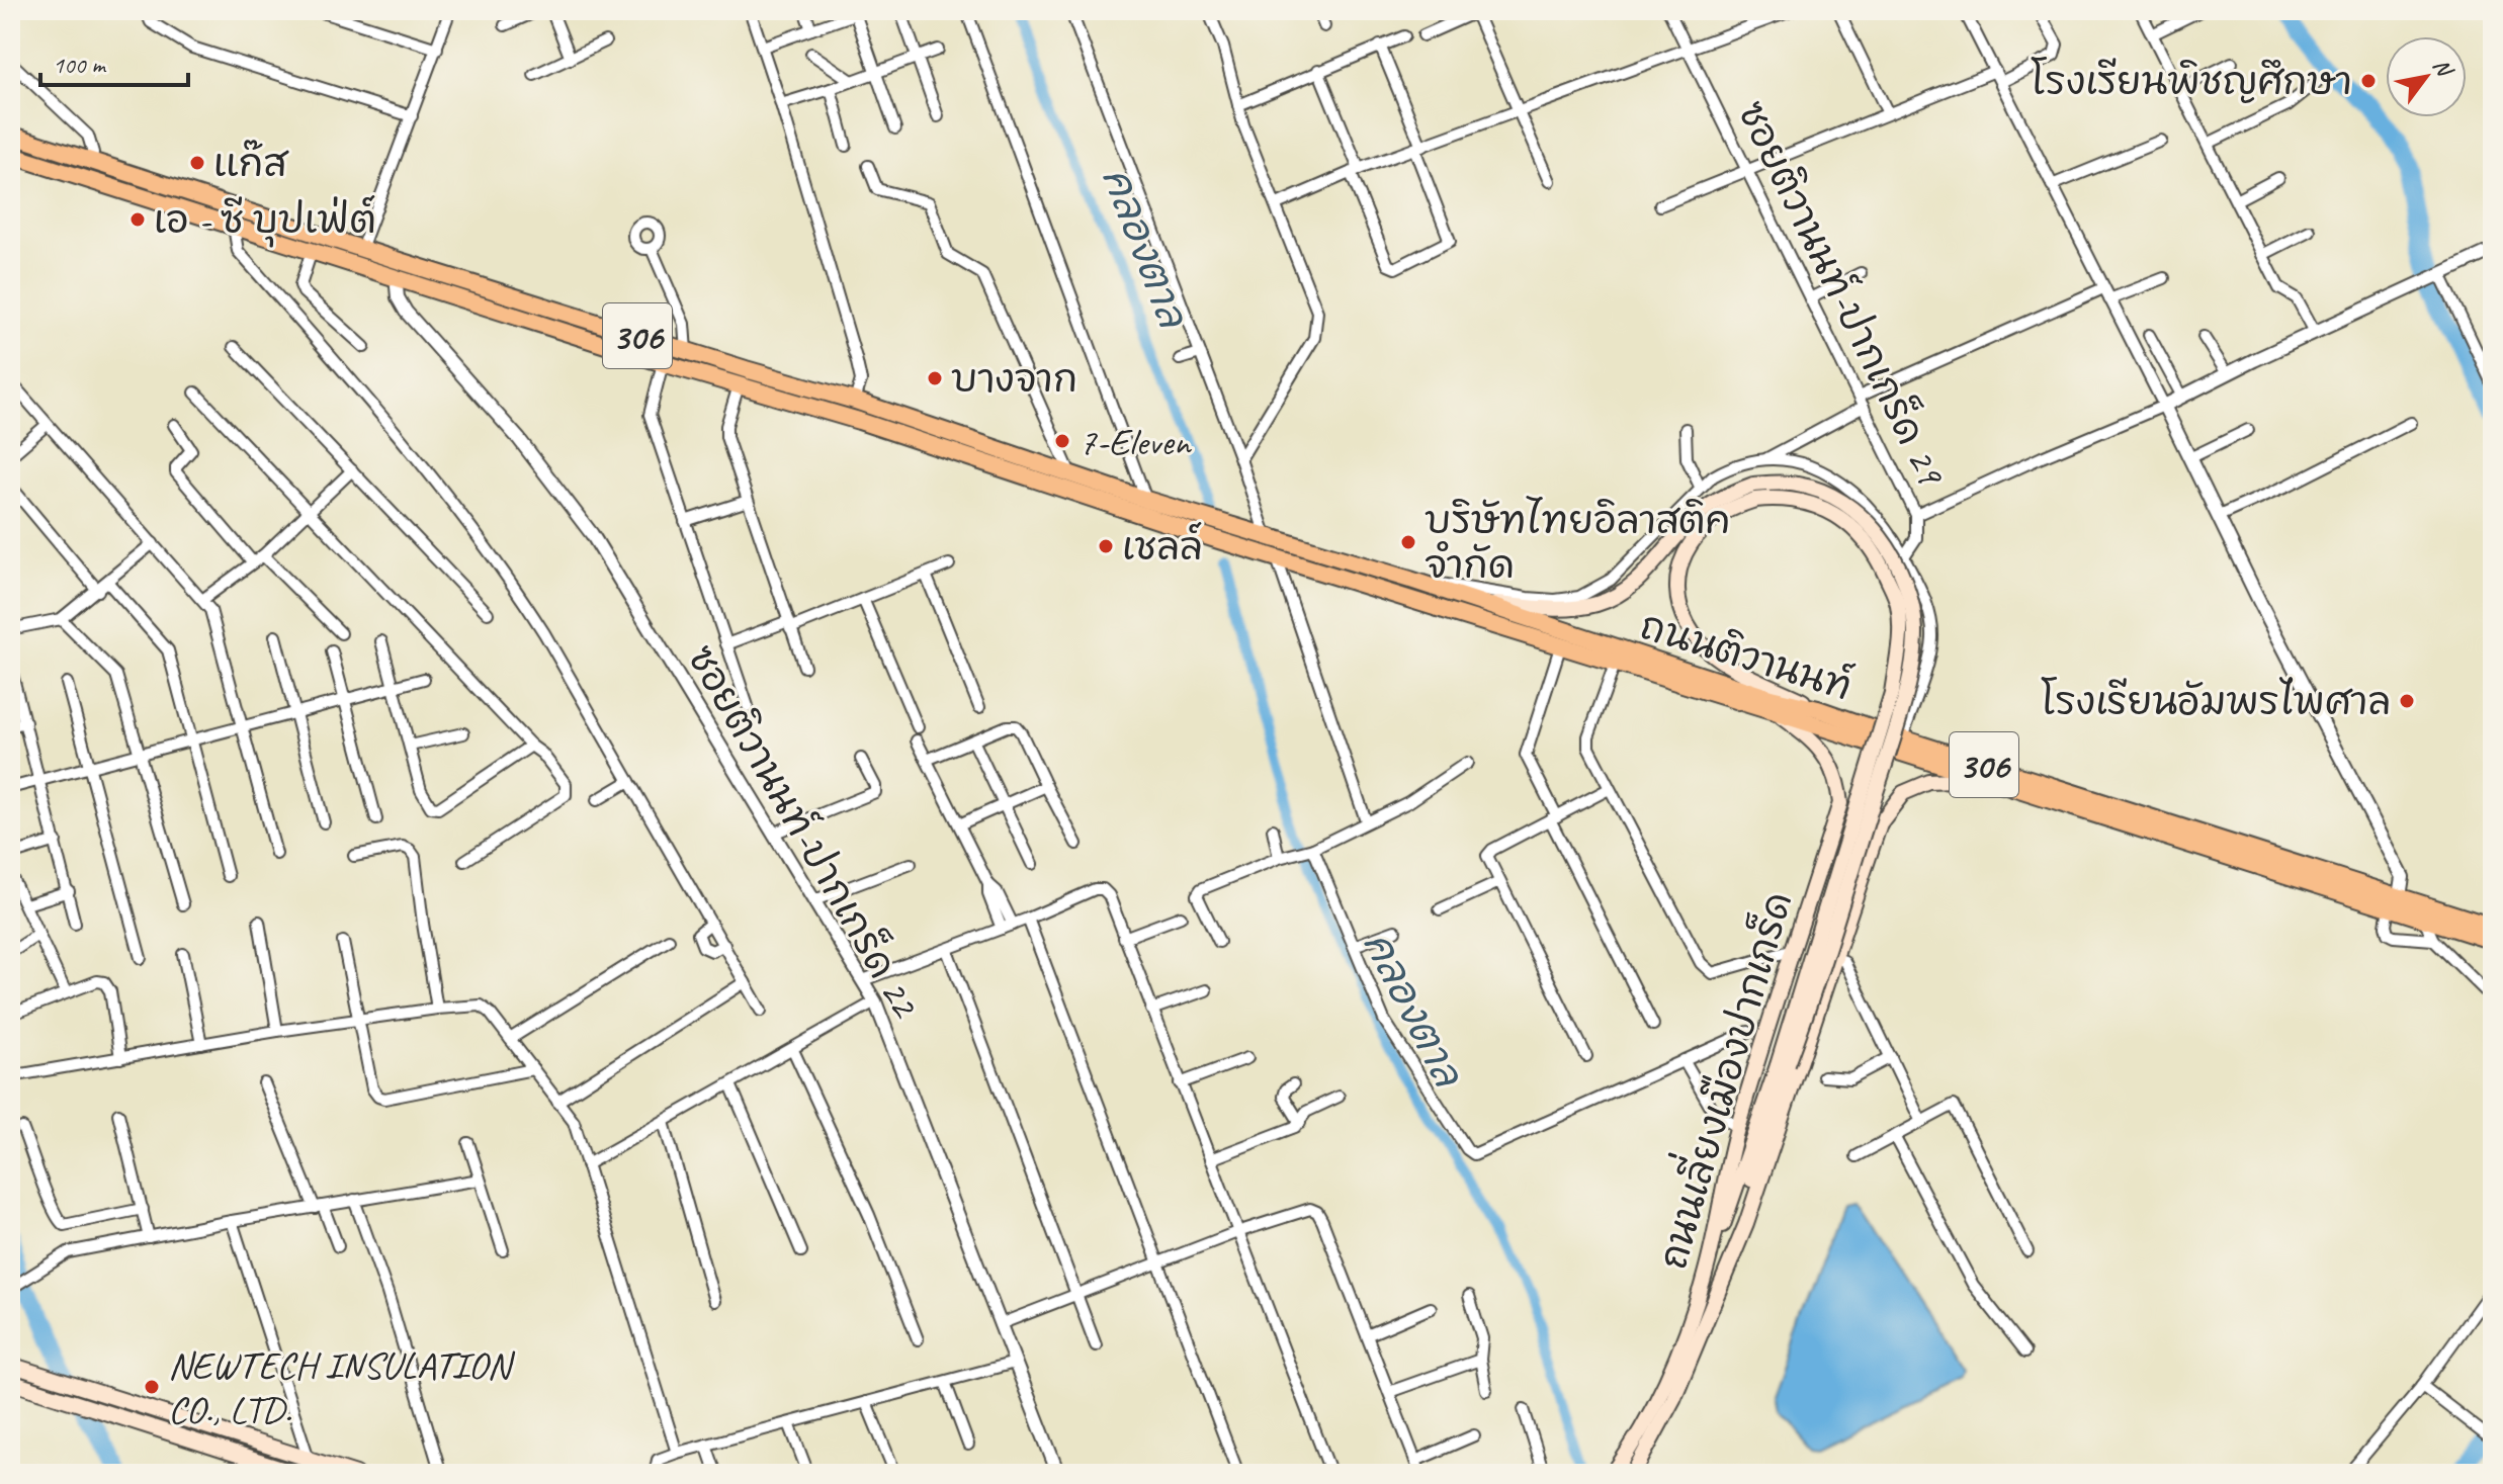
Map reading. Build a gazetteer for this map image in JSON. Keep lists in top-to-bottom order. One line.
{"streets":{"main road":["306","ถนนติวานนท์","ถนนเลี่ยงเมืองปากเกร็ด"],"street":["ซอยติวานนท์-ปากเกร็ด 29","ซอยติวานนท์-ปากเกร็ด 22"]},"crossings":[["ซอยติวานนท์-ปากเกร็ด 29","ถนนติวานนท์"],["ถนนติวานนท์","ซอยติวานนท์-ปากเกร็ด 22"],["ถนนติวานนท์","ถนนเลี่ยงเมืองปากเกร็ด"]],"water":["คลองตาล"],"places":["โรงเรียนพิชญศึกษา","แก๊ส","เอ - ซี บุปเฟ่ต์","บางจาก","7-Eleven","บริษัทไทยอิลาสติค จำกัด","เชลล์","โรงเรียนอัมพรไพศาล","NEWTECH INSULATION CO., LTD."],"scale_bar":"100 m","north":"top right"}
